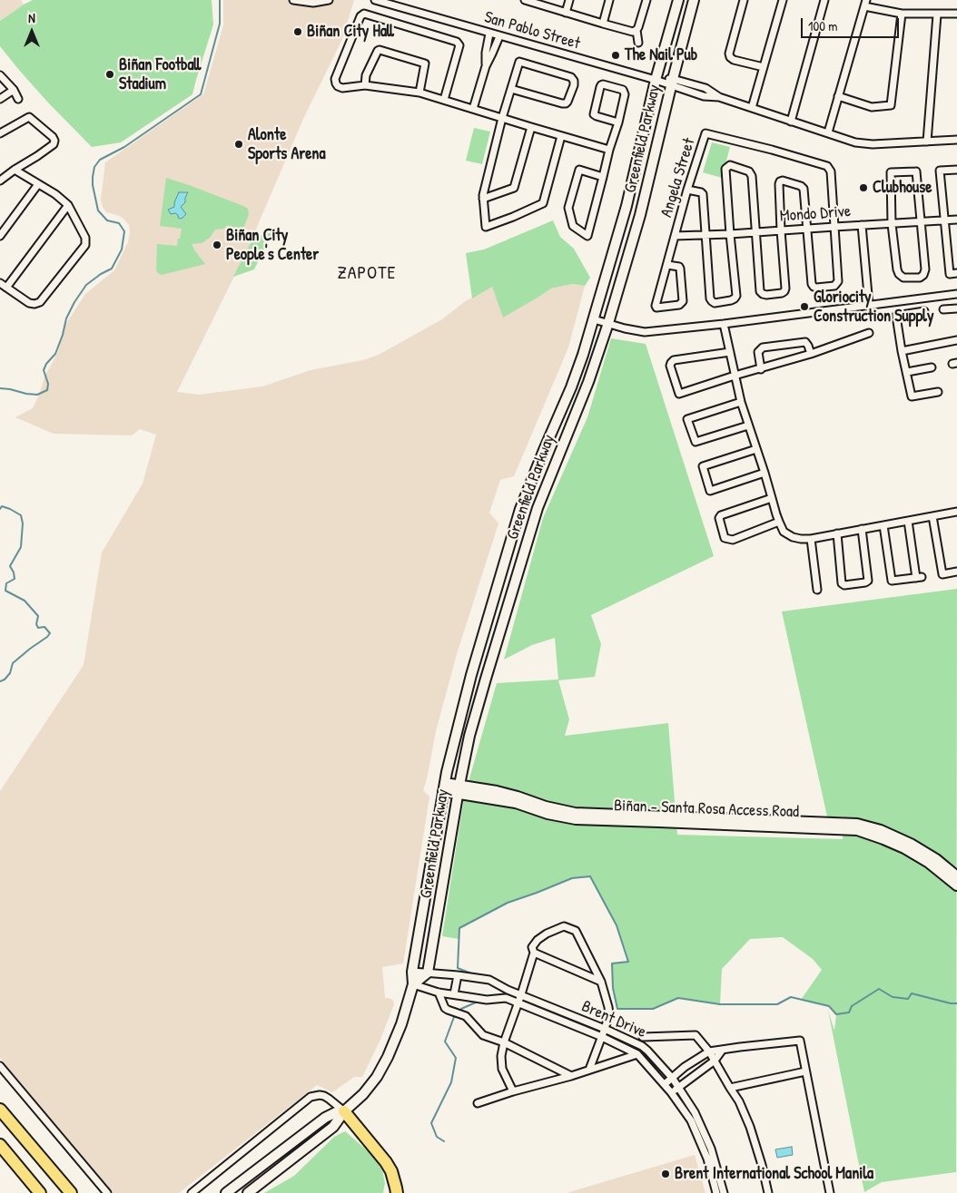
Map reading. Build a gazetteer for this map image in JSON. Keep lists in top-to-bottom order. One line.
{"streets":{"main road":["Greenfield Parkway","Biñan - Santa Rosa Access Road"],"street":["San Pablo Street","Angela Street","Mondo Drive","Brent Drive"]},"crossings":[["San Pablo Street","Greenfield Parkway"],["Greenfield Parkway","Biñan - Santa Rosa Access Road"],["Greenfield Parkway","Brent Drive"],["Angela Street","Mondo Drive"]],"districts":["ZAPOTE"],"places":["Biñan City Hall","The Nail Pub","Biñan Football Stadium","Alonte Sports Arena","Clubhouse","Biñan City People's Center","Gloriocity Construction Supply","Brent International School Manila"],"scale_bar":"100 m","north":"top"}
